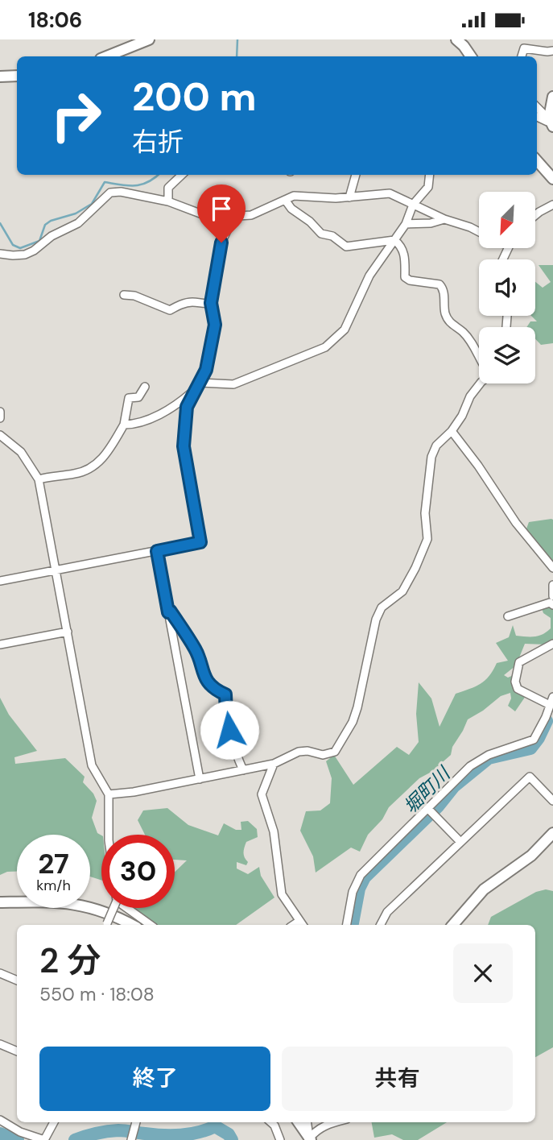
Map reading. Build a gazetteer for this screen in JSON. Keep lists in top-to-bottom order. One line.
{"water":["堀町川"],"north":"bottom left","page":{"status":"18:06","turn":["200 m","右折"],"speed":"27 km/h","limit":"30","heading":["2 分","550 m · 18:08"],"buttons":["終了","共有"]}}
